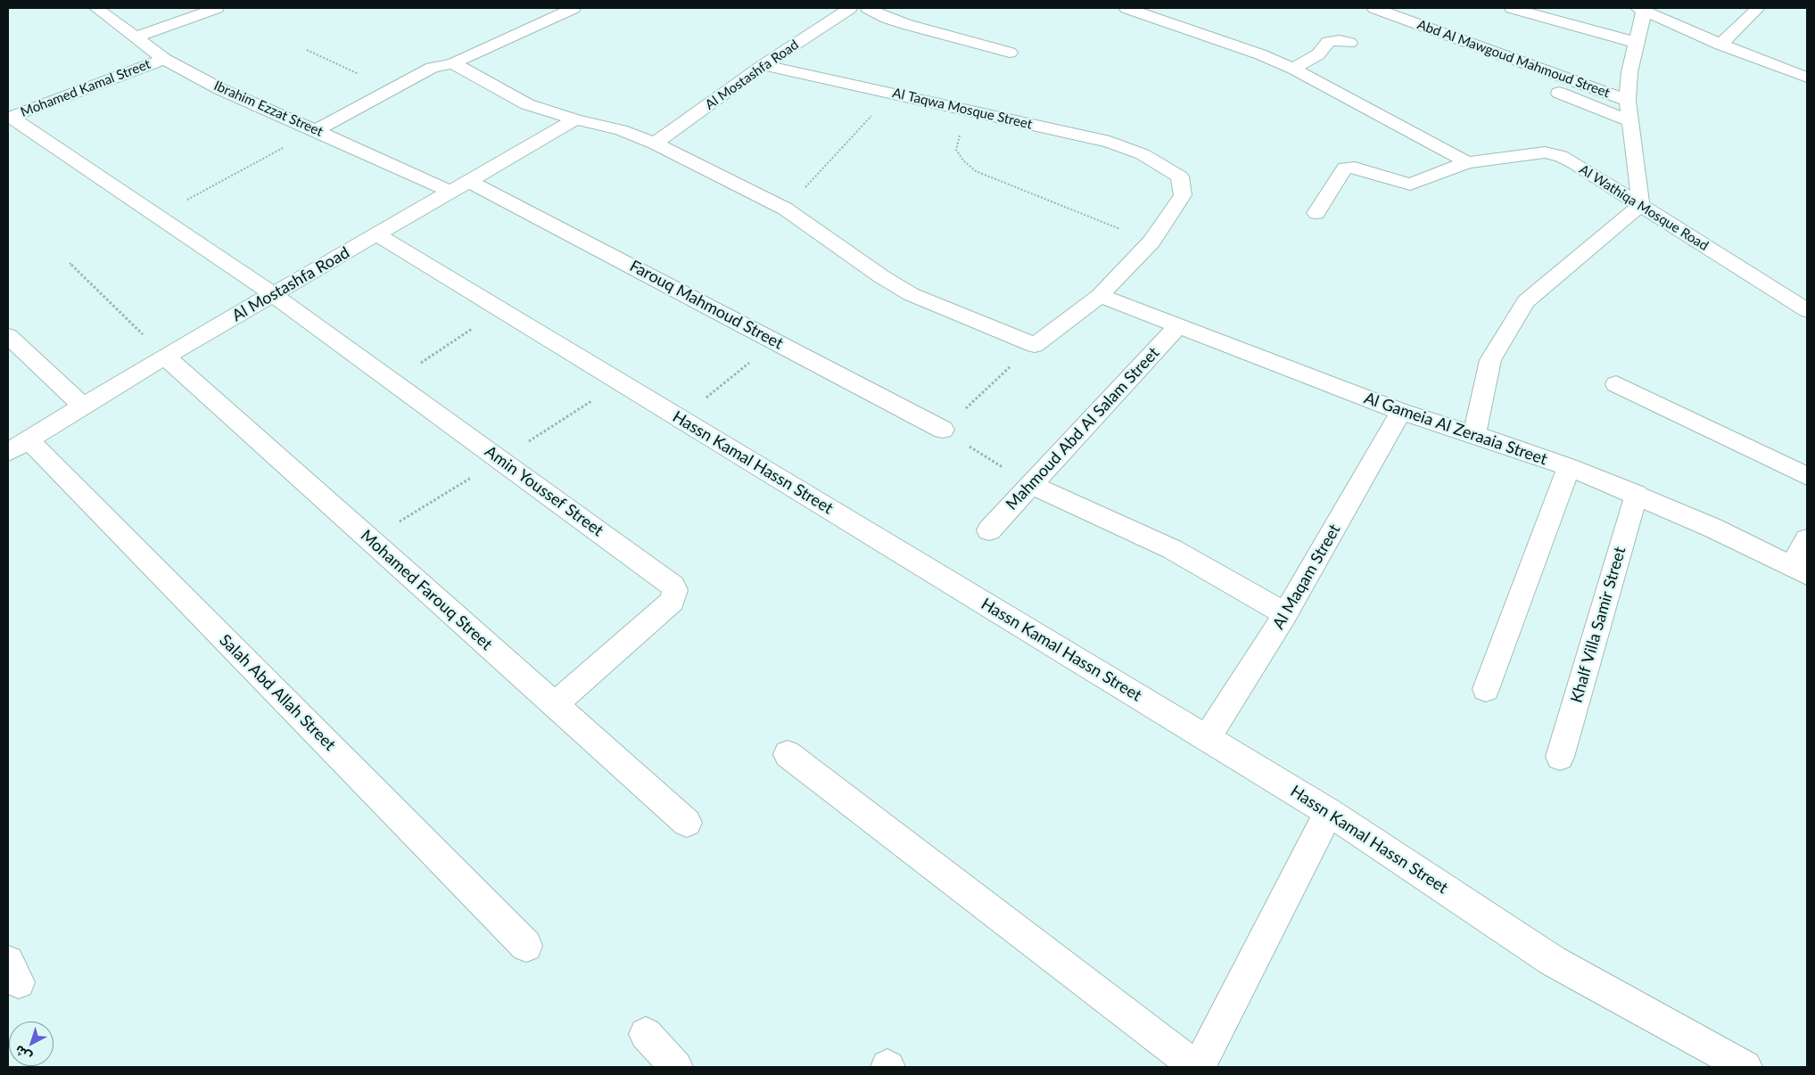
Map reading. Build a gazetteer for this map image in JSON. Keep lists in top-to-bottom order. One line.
{"streets":{"street":["Abd Al Mawgoud Mahmoud Street","Al Mostashfa Road","Mohamed Kamal Street","Ibrahim Ezzat Street","Al Taqwa Mosque Street","Al Wathiqa Mosque Road","Farouq Mahmoud Street","Mahmoud Abd Al Salam Street","Al Gameia Al Zeraaia Street","Hassn Kamal Hassn Street","Amin Youssef Street","Al Maqam Street","Mohamed Farouq Street","Khalf Villa Samir Street","Salah Abd Allah Street"]},"crossings":[["Al Mostashfa Road","Ibrahim Ezzat Street"],["Al Mostashfa Road","Al Taqwa Mosque Street"],["Al Mostashfa Road","Farouq Mahmoud Street"],["Al Mostashfa Road","Hassn Kamal Hassn Street"],["Al Mostashfa Road","Amin Youssef Street"],["Al Mostashfa Road","Mohamed Farouq Street"],["Al Mostashfa Road","Salah Abd Allah Street"],["Mohamed Kamal Street","Ibrahim Ezzat Street"],["Mohamed Kamal Street","Amin Youssef Street"],["Mahmoud Abd Al Salam Street","Al Gameia Al Zeraaia Street"],["Al Gameia Al Zeraaia Street","Al Maqam Street"],["Al Gameia Al Zeraaia Street","Khalf Villa Samir Street"],["Hassn Kamal Hassn Street","Al Maqam Street"],["Amin Youssef Street","Mohamed Farouq Street"]],"north":"bottom left"}
